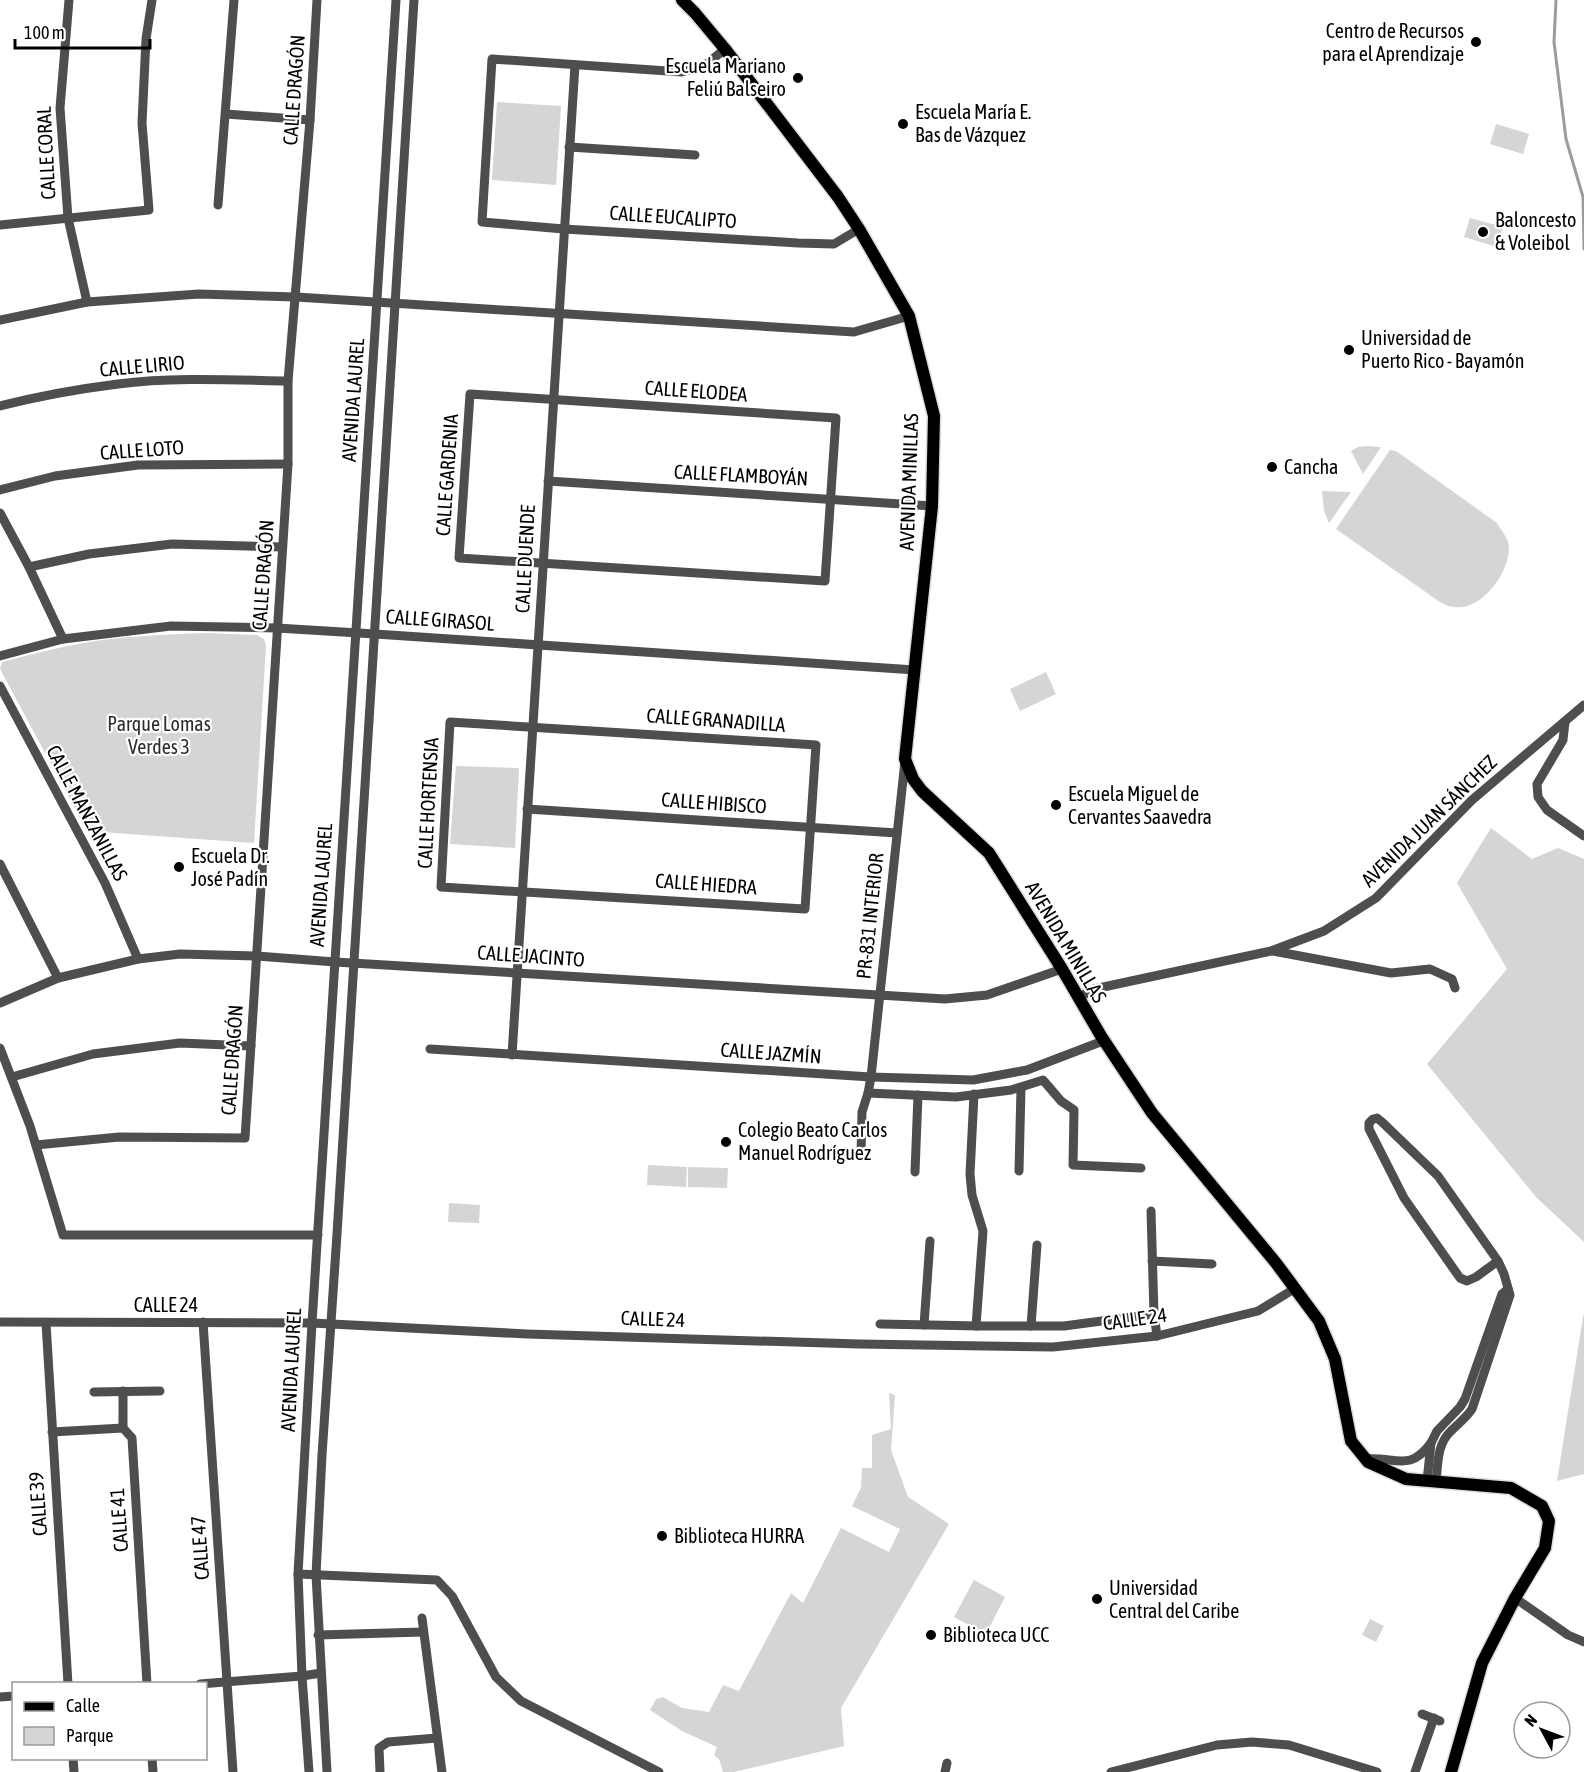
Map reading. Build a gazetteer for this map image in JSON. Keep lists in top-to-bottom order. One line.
{"streets":{"main road":["AVENIDA MINILLAS"],"street":["CALLE DRAGÓN","CALLE CORAL","CALLE EUCALIPTO","CALLE LIRIO","CALLE ELODEA","AVENIDA LAUREL","CALLE LOTO","CALLE GARDENIA","CALLE FLAMBOYÁN","CALLE DUENDE","CALLE GIRASOL","CALLE GRANADILLA","CALLE HORTENSIA","CALLE HIBISCO","CALLE MANZANILLAS","AVENIDA JUAN SÁNCHEZ","CALLE HIEDRA","PR-831 INTERIOR","CALLE JACINTO","CALLE JAZMÍN","CALLE 24","CALLE 39","CALLE 41","CALLE 47"]},"crossings":[["CALLE DRAGÓN","CALLE LIRIO"],["CALLE DRAGÓN","CALLE LOTO"],["CALLE DRAGÓN","CALLE GIRASOL"],["CALLE DRAGÓN","CALLE JACINTO"],["CALLE EUCALIPTO","AVENIDA MINILLAS"],["CALLE EUCALIPTO","CALLE DUENDE"],["CALLE ELODEA","CALLE GARDENIA"],["CALLE ELODEA","CALLE FLAMBOYÁN"],["CALLE ELODEA","CALLE DUENDE"],["AVENIDA LAUREL","CALLE GIRASOL"],["AVENIDA LAUREL","CALLE JACINTO"],["AVENIDA LAUREL","CALLE 24"],["CALLE GARDENIA","CALLE DUENDE"],["CALLE FLAMBOYÁN","AVENIDA MINILLAS"],["CALLE FLAMBOYÁN","CALLE DUENDE"],["AVENIDA MINILLAS","CALLE GIRASOL"],["AVENIDA MINILLAS","AVENIDA JUAN SÁNCHEZ"],["AVENIDA MINILLAS","PR-831 INTERIOR"],["AVENIDA MINILLAS","CALLE JACINTO"],["AVENIDA MINILLAS","CALLE JAZMÍN"],["AVENIDA MINILLAS","CALLE 24"],["CALLE DUENDE","CALLE GIRASOL"],["CALLE DUENDE","CALLE GRANADILLA"],["CALLE DUENDE","CALLE HORTENSIA"],["CALLE DUENDE","CALLE HIBISCO"],["CALLE DUENDE","CALLE HIEDRA"],["CALLE DUENDE","CALLE JACINTO"],["CALLE DUENDE","CALLE JAZMÍN"],["CALLE GRANADILLA","CALLE HORTENSIA"],["CALLE GRANADILLA","CALLE HIBISCO"],["CALLE GRANADILLA","CALLE HIEDRA"],["CALLE HORTENSIA","CALLE HIEDRA"],["CALLE HIBISCO","CALLE HIEDRA"],["CALLE HIBISCO","PR-831 INTERIOR"],["CALLE MANZANILLAS","CALLE JACINTO"],["PR-831 INTERIOR","CALLE JACINTO"],["PR-831 INTERIOR","CALLE JAZMÍN"],["CALLE 24","CALLE 39"],["CALLE 24","CALLE 47"]],"parks":["Parque Lomas Verdes 3"],"places":["Centro de Recursos para el Aprendizaje","Escuela Mariano Feliú Balseiro","Escuela María E. Bas de Vázquez","Baloncesto & Voleibol","Universidad de Puerto Rico - Bayamón","Cancha","Escuela Miguel de Cervantes Saavedra","Escuela Dr. José Padín","Colegio Beato Carlos Manuel Rodríguez","Biblioteca HURRA","Universidad Central del Caribe","Biblioteca UCC"],"legend":["Calle","Parque"],"scale_bar":"100 m","north":"top left"}
